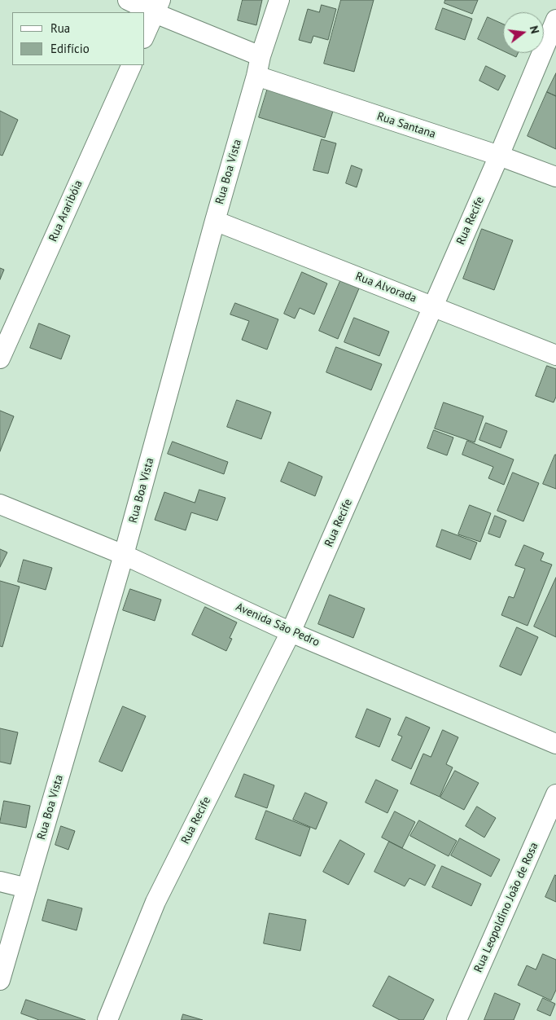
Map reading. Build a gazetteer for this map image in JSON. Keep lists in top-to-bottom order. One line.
{"streets":{"street":["Rua Santana","Rua Boa Vista","Rua Araribóia","Rua Recife","Rua Alvorada","Avenida São Pedro","Rua Leopoldino João de Rosa"]},"crossings":[["Rua Santana","Rua Boa Vista"],["Rua Santana","Rua Recife"],["Rua Boa Vista","Rua Alvorada"],["Rua Boa Vista","Avenida São Pedro"],["Rua Recife","Rua Alvorada"],["Rua Recife","Avenida São Pedro"]],"legend":["Rua","Edifício"],"north":"right"}
